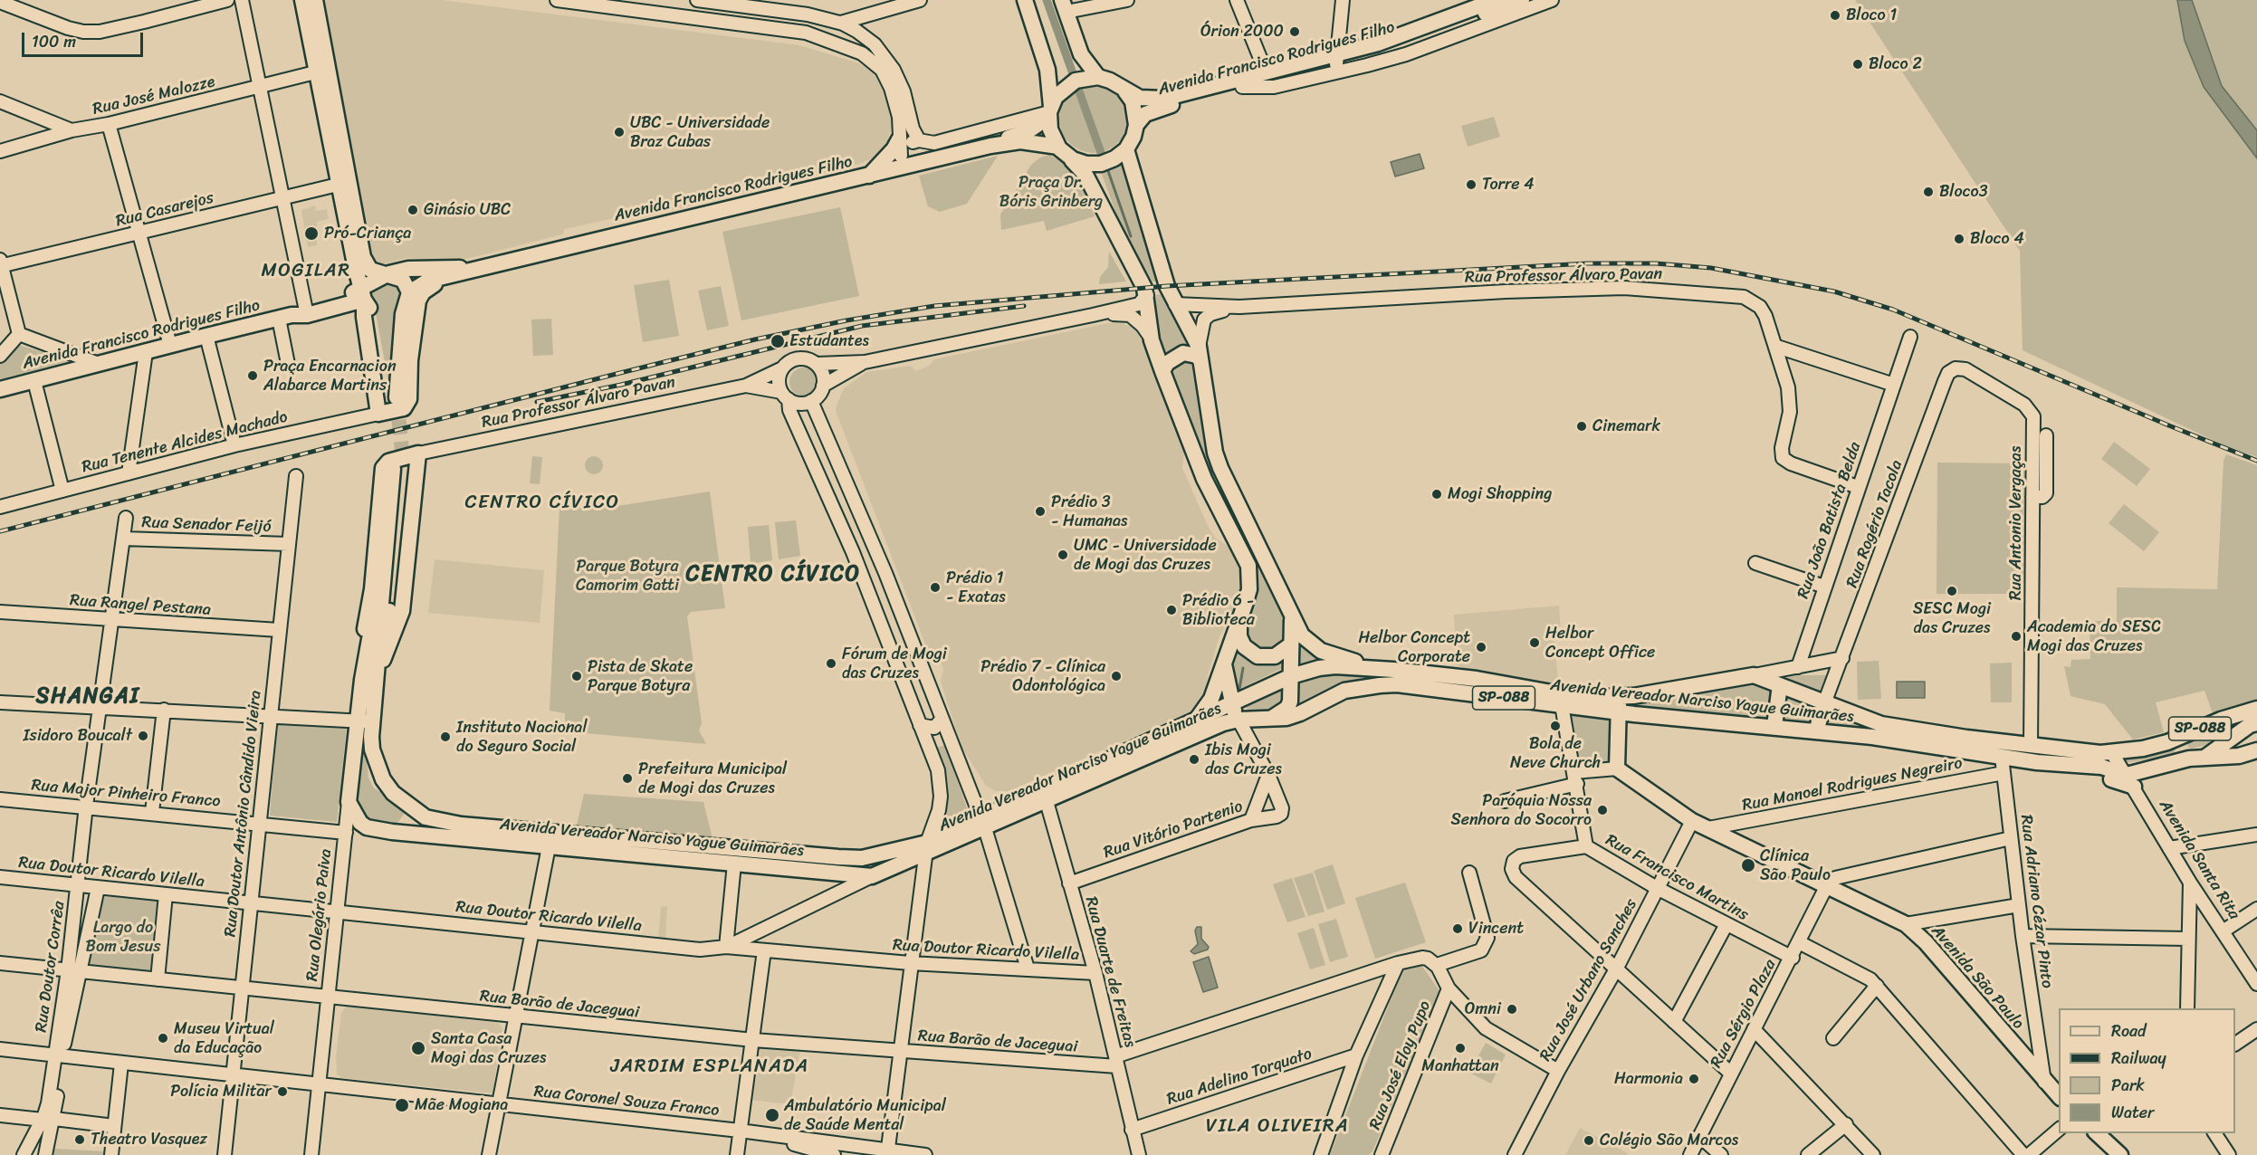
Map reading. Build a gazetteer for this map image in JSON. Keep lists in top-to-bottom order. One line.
{"streets":{"main road":["Avenida Francisco Rodrigues Filho","SP-088","Avenida Vereador Narciso Yague Guimarães","Rua Olegário Paiva","Avenida São Paulo"],"street":["Rua José Malozze","Rua Casarejos","Rua Professor Álvaro Pavan","Rua Tenente Alcides Machado","Rua João Batista Belda","Rua Antonio Vergaças","Rua Rogério Tacola","Rua Senador Feijó","Rua Rangel Pestana","Rua Manoel Rodrigues Negreiro","Rua Major Pinheiro Franco","Rua Doutor Antônio Cândido Vieira","Rua Vitório Partenio","Avenida Santa Rita","Rua Doutor Ricardo Vilella","Rua Francisco Martins","Rua Adriano Cézar Pinto","Rua Doutor Corrêa","Rua Duarte de Freitas","Rua José Urbano Sanches","Rua Barão de Jaceguai","Rua Sérgio Plaza","Rua José Eloy Pupo","Rua Adelino Torquato","Rua Coronel Souza Franco"]},"crossings":[["Rua Professor Álvaro Pavan","Rua João Batista Belda"],["Rua João Batista Belda","SP-088"],["Rua João Batista Belda","Avenida Vereador Narciso Yague Guimarães"],["Rua Antonio Vergaças","Rua Rogério Tacola"],["Rua Antonio Vergaças","Avenida Vereador Narciso Yague Guimarães"],["Rua Rogério Tacola","Avenida Vereador Narciso Yague Guimarães"],["Rua Senador Feijó","Rua Doutor Antônio Cândido Vieira"],["Rua Senador Feijó","Rua Doutor Corrêa"],["Rua Rangel Pestana","Rua Doutor Antônio Cândido Vieira"],["Rua Rangel Pestana","Rua Doutor Corrêa"],["SP-088","Avenida Vereador Narciso Yague Guimarães"],["SP-088","Avenida Santa Rita"],["SP-088","Rua Olegário Paiva"],["Avenida Vereador Narciso Yague Guimarães","Avenida Santa Rita"],["Avenida Vereador Narciso Yague Guimarães","Rua Francisco Martins"],["Avenida Vereador Narciso Yague Guimarães","Rua Adriano Cézar Pinto"],["Avenida Vereador Narciso Yague Guimarães","Rua Olegário Paiva"],["Avenida Vereador Narciso Yague Guimarães","Rua Duarte de Freitas"],["Rua Manoel Rodrigues Negreiro","Rua Adriano Cézar Pinto"],["Rua Manoel Rodrigues Negreiro","Avenida São Paulo"],["Rua Major Pinheiro Franco","Rua Doutor Antônio Cândido Vieira"],["Rua Major Pinheiro Franco","Rua Olegário Paiva"],["Rua Major Pinheiro Franco","Rua Doutor Corrêa"],["Rua Doutor Antônio Cândido Vieira","Rua Doutor Ricardo Vilella"],["Rua Doutor Antônio Cândido Vieira","Rua Barão de Jaceguai"],["Rua Doutor Antônio Cândido Vieira","Rua Coronel Souza Franco"],["Rua Vitório Partenio","Rua Duarte de Freitas"],["Rua Doutor Ricardo Vilella","Rua Olegário Paiva"],["Rua Doutor Ricardo Vilella","Rua Doutor Corrêa"],["Rua Doutor Ricardo Vilella","Rua Duarte de Freitas"],["Rua Francisco Martins","Rua José Urbano Sanches"],["Rua Francisco Martins","Rua Sérgio Plaza"],["Rua Adriano Cézar Pinto","Avenida São Paulo"],["Rua Olegário Paiva","Rua Barão de Jaceguai"],["Rua Olegário Paiva","Rua Coronel Souza Franco"],["Rua Doutor Corrêa","Rua Barão de Jaceguai"],["Rua Doutor Corrêa","Rua Coronel Souza Franco"],["Rua Duarte de Freitas","Rua Barão de Jaceguai"],["Rua Duarte de Freitas","Rua Adelino Torquato"],["Avenida São Paulo","Rua José Urbano Sanches"],["Avenida São Paulo","Rua Sérgio Plaza"]],"districts":["MOGILAR","CENTRO CÍVICO","CENTRO CÍVICO","SHANGAI","JARDIM ESPLANADA","VILA OLIVEIRA"],"parks":["Praça Dr. Bóris Grinberg","Parque Botyra Camorim Gatti","Largo do Bom Jesus"],"places":["Bloco 1","Órion 2000","Bloco 2","UBC - Universidade Braz Cubas","Torre 4","Bloco3","Ginásio UBC","Pró-Criança","Bloco 4","Estudantes","Praça Encarnacion Alabarce Martins","Cinemark","Mogi Shopping","Prédio 3 - Humanas","UMC - Universidade de Mogi das Cruzes","Prédio 1 - Exatas","SESC Mogi das Cruzes","Prédio 6 - Biblioteca","Academia do SESC Mogi das Cruzes","Helbor Concept Office","Helbor Concept Corporate","Fórum de Mogi das Cruzes","Pista de Skate Parque Botyra","Prédio 7 - Clínica Odontológica","Bola de Neve Church","Isidoro Boucalt","Instituto Nacional do Seguro Social","Ibis Mogi das Cruzes","Prefeitura Municipal de Mogi das Cruzes","Paróquia Nossa Senhora do Socorro","Clínica São Paulo","Vincent","Omni","Museu Virtual da Educação","Santa Casa Mogi das Cruzes","Manhattan","Harmonia","Polícia Militar","Mãe Mogiana","Ambulatório Municipal de Saúde Mental","Theatro Vasquez","Colégio São Marcos"],"legend":["Road","Railway","Park","Water"],"scale_bar":"100 m"}
